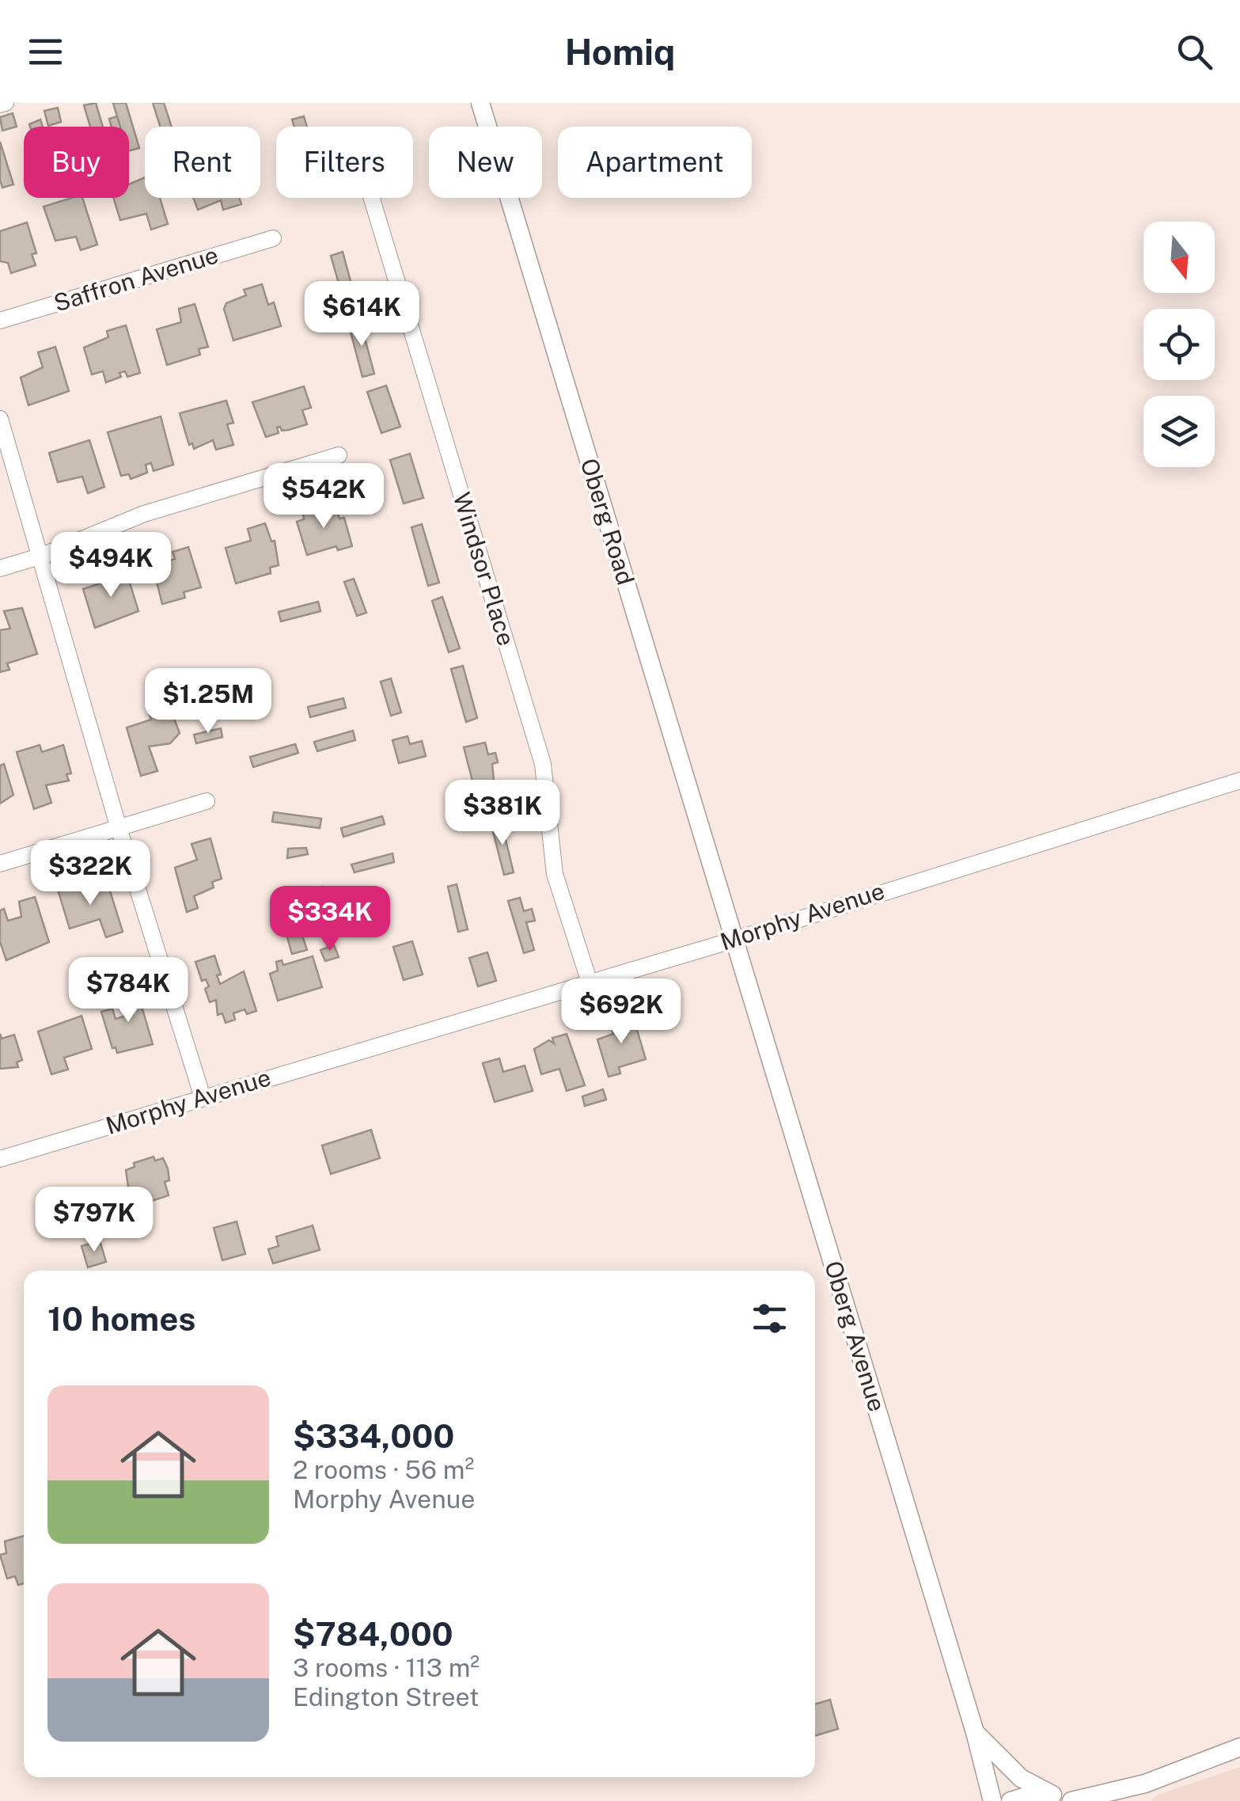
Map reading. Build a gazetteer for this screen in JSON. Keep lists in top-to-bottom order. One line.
{"streets":{"street":["Saffron Avenue","Oberg Road","Windsor Place","Morphy Avenue","Oberg Avenue"]},"crossings":[["Oberg Road","Morphy Avenue"],["Oberg Road","Oberg Avenue"],["Windsor Place","Morphy Avenue"],["Morphy Avenue","Oberg Avenue"]],"north":"bottom","page":{"header":"Homiq","chip":["Buy","Rent","Filters","New","Apartment"],"price":["$614K","$542K","$494K","$1.25M","$381K","$322K","$334K","$784K","$692K","$797K"],"heading":"10 homes","list":[{"name":"$334,000","note":"2 rooms · 56 m² · Morphy Avenue"},{"name":"$784,000","note":"3 rooms · 113 m² · Edington Street"}]}}
